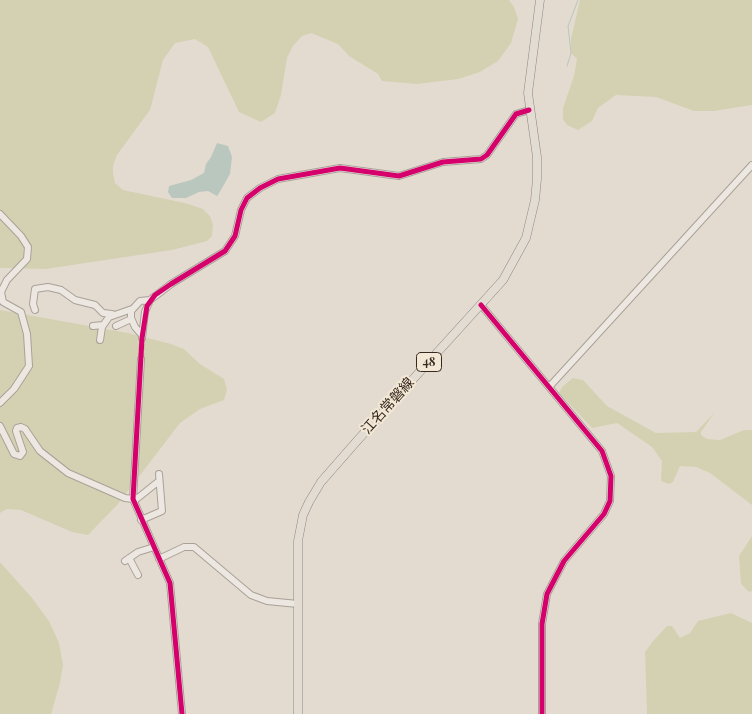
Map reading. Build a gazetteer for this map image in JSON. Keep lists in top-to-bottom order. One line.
{"streets":{"main road":["48","江名常磐線"]}}
